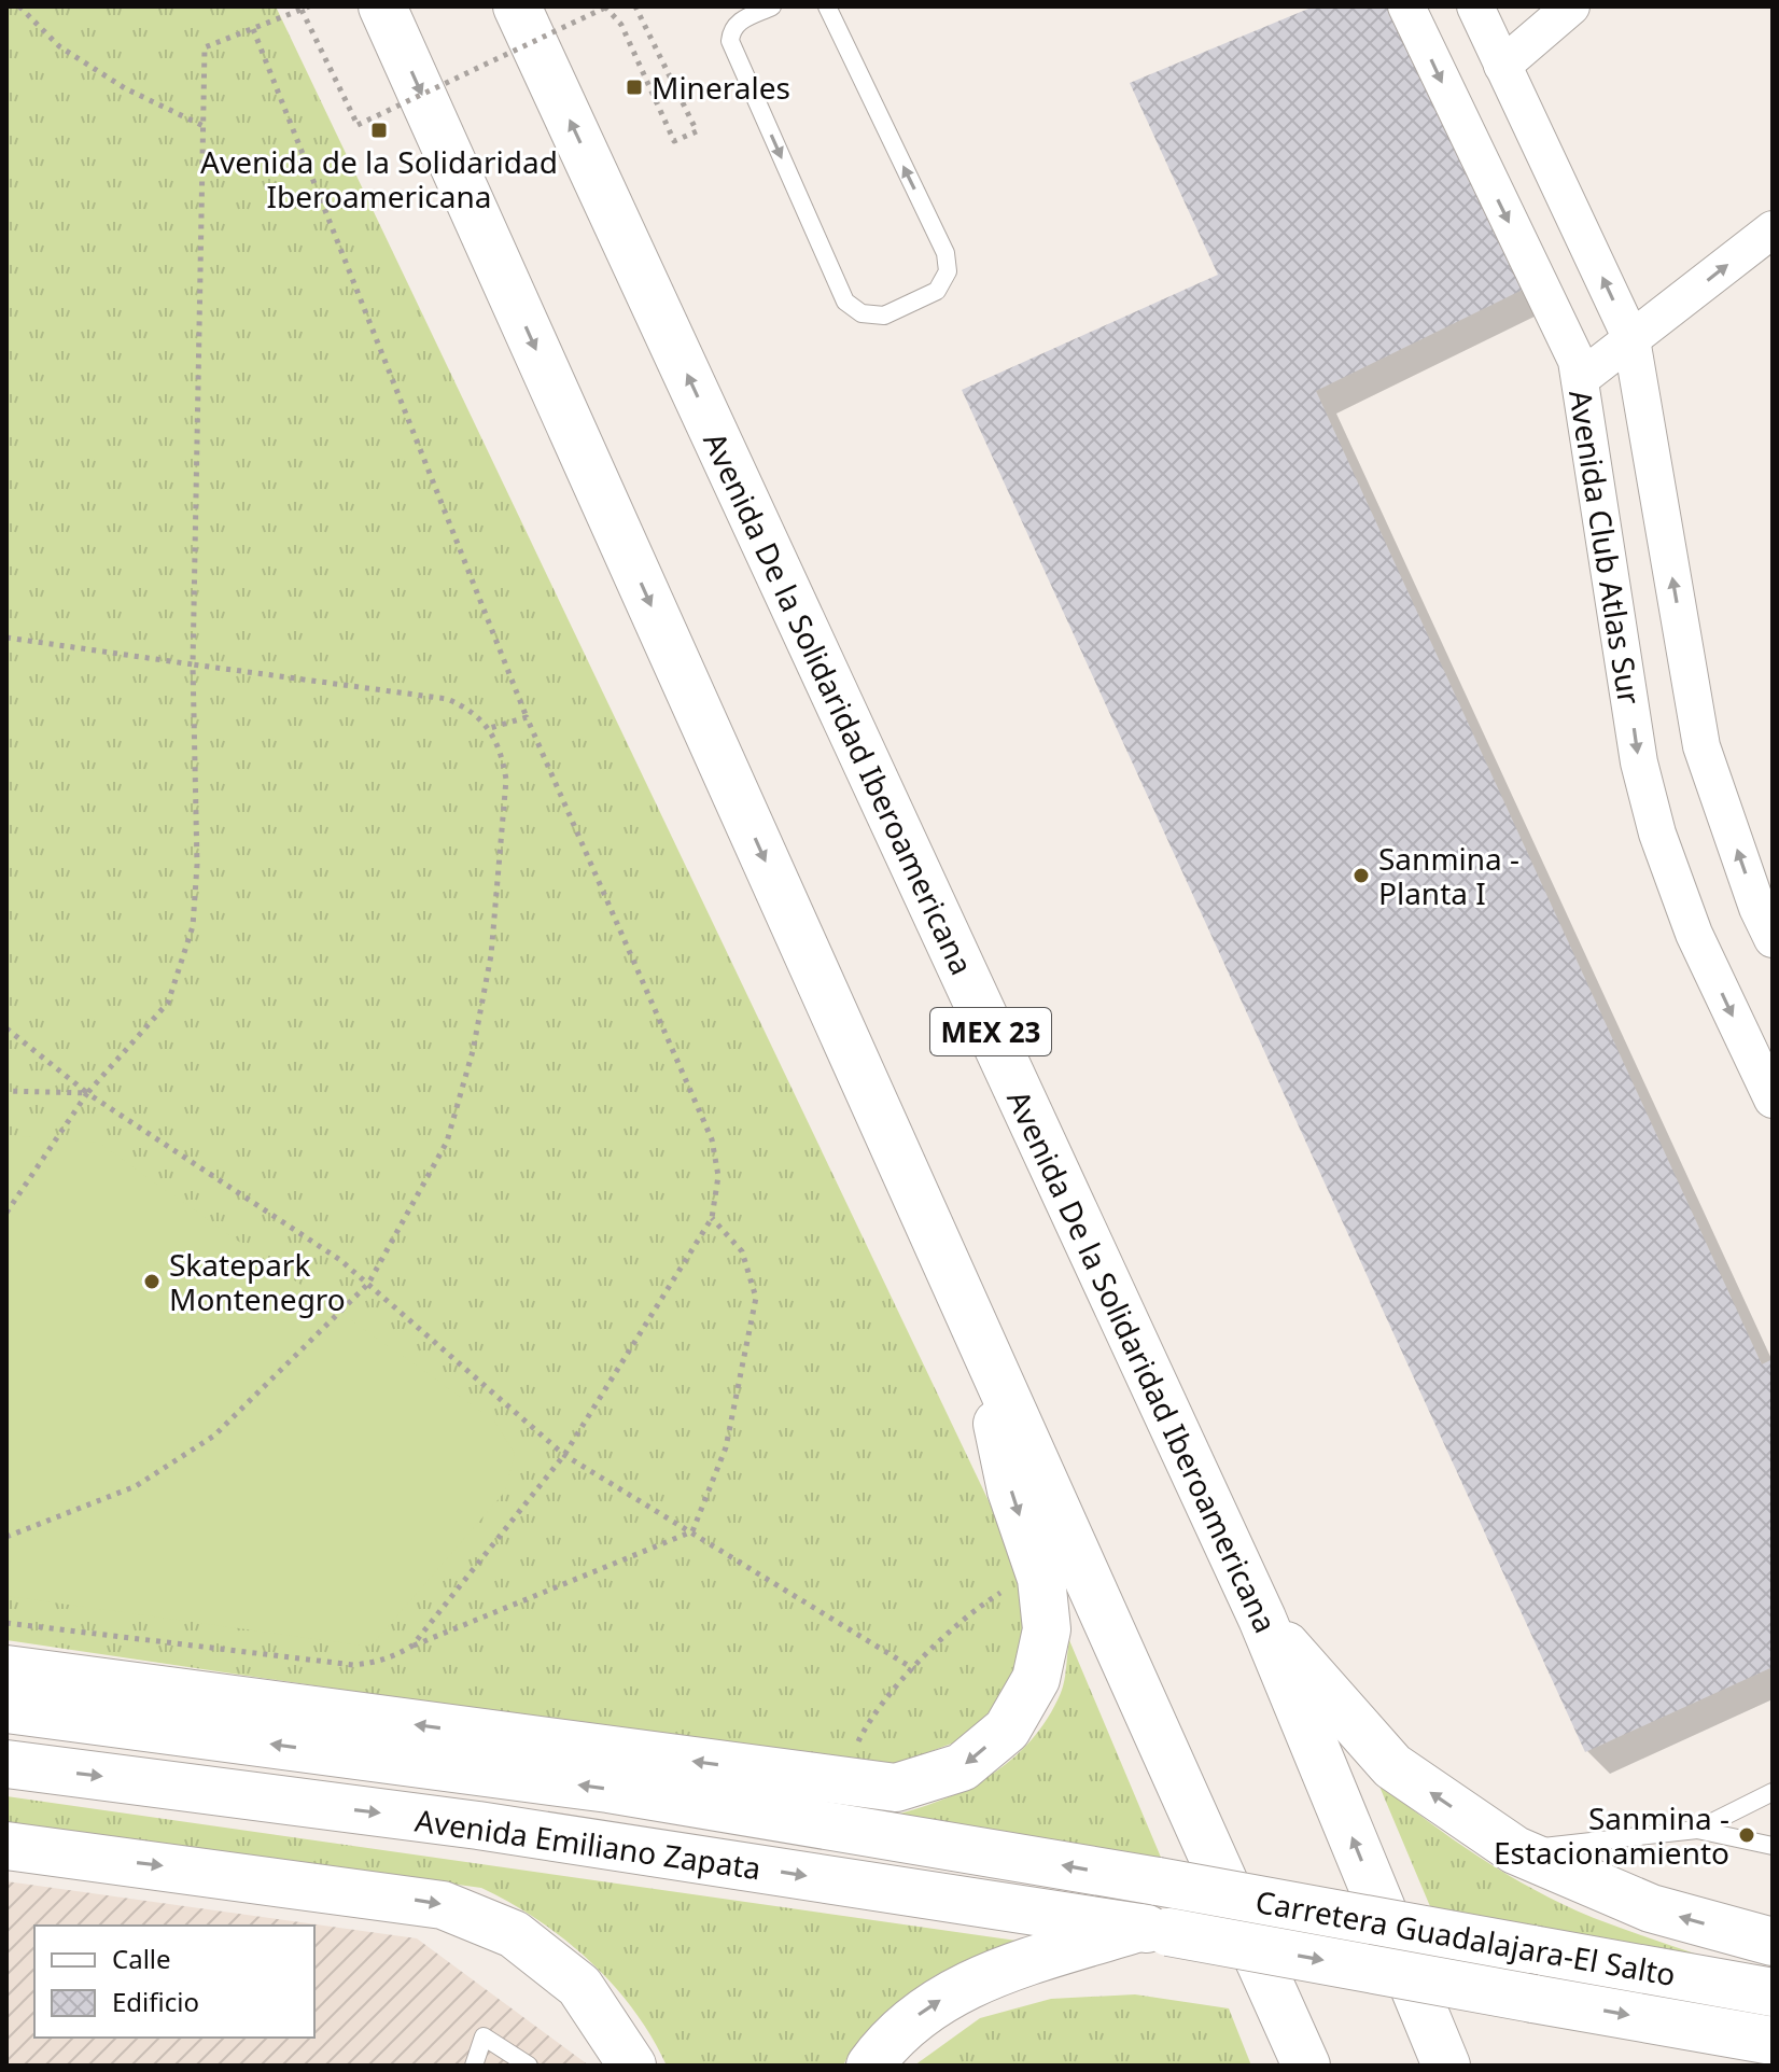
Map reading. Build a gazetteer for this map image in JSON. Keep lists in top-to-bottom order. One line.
{"streets":{"main road":["Avenida De la Solidaridad Iberoamericana","MEX 23","Avenida Emiliano Zapata","Carretera Guadalajara-El Salto"],"street":["Avenida Club Atlas Sur"]},"crossings":[["Avenida Emiliano Zapata","Carretera Guadalajara-El Salto"]],"places":{"transit":["Minerales","Avenida de la Solidaridad Iberoamericana"],"other":["Sanmina - Planta I","Skatepark Montenegro","Sanmina - Estacionamiento"]},"legend":["Calle","Edificio"]}
